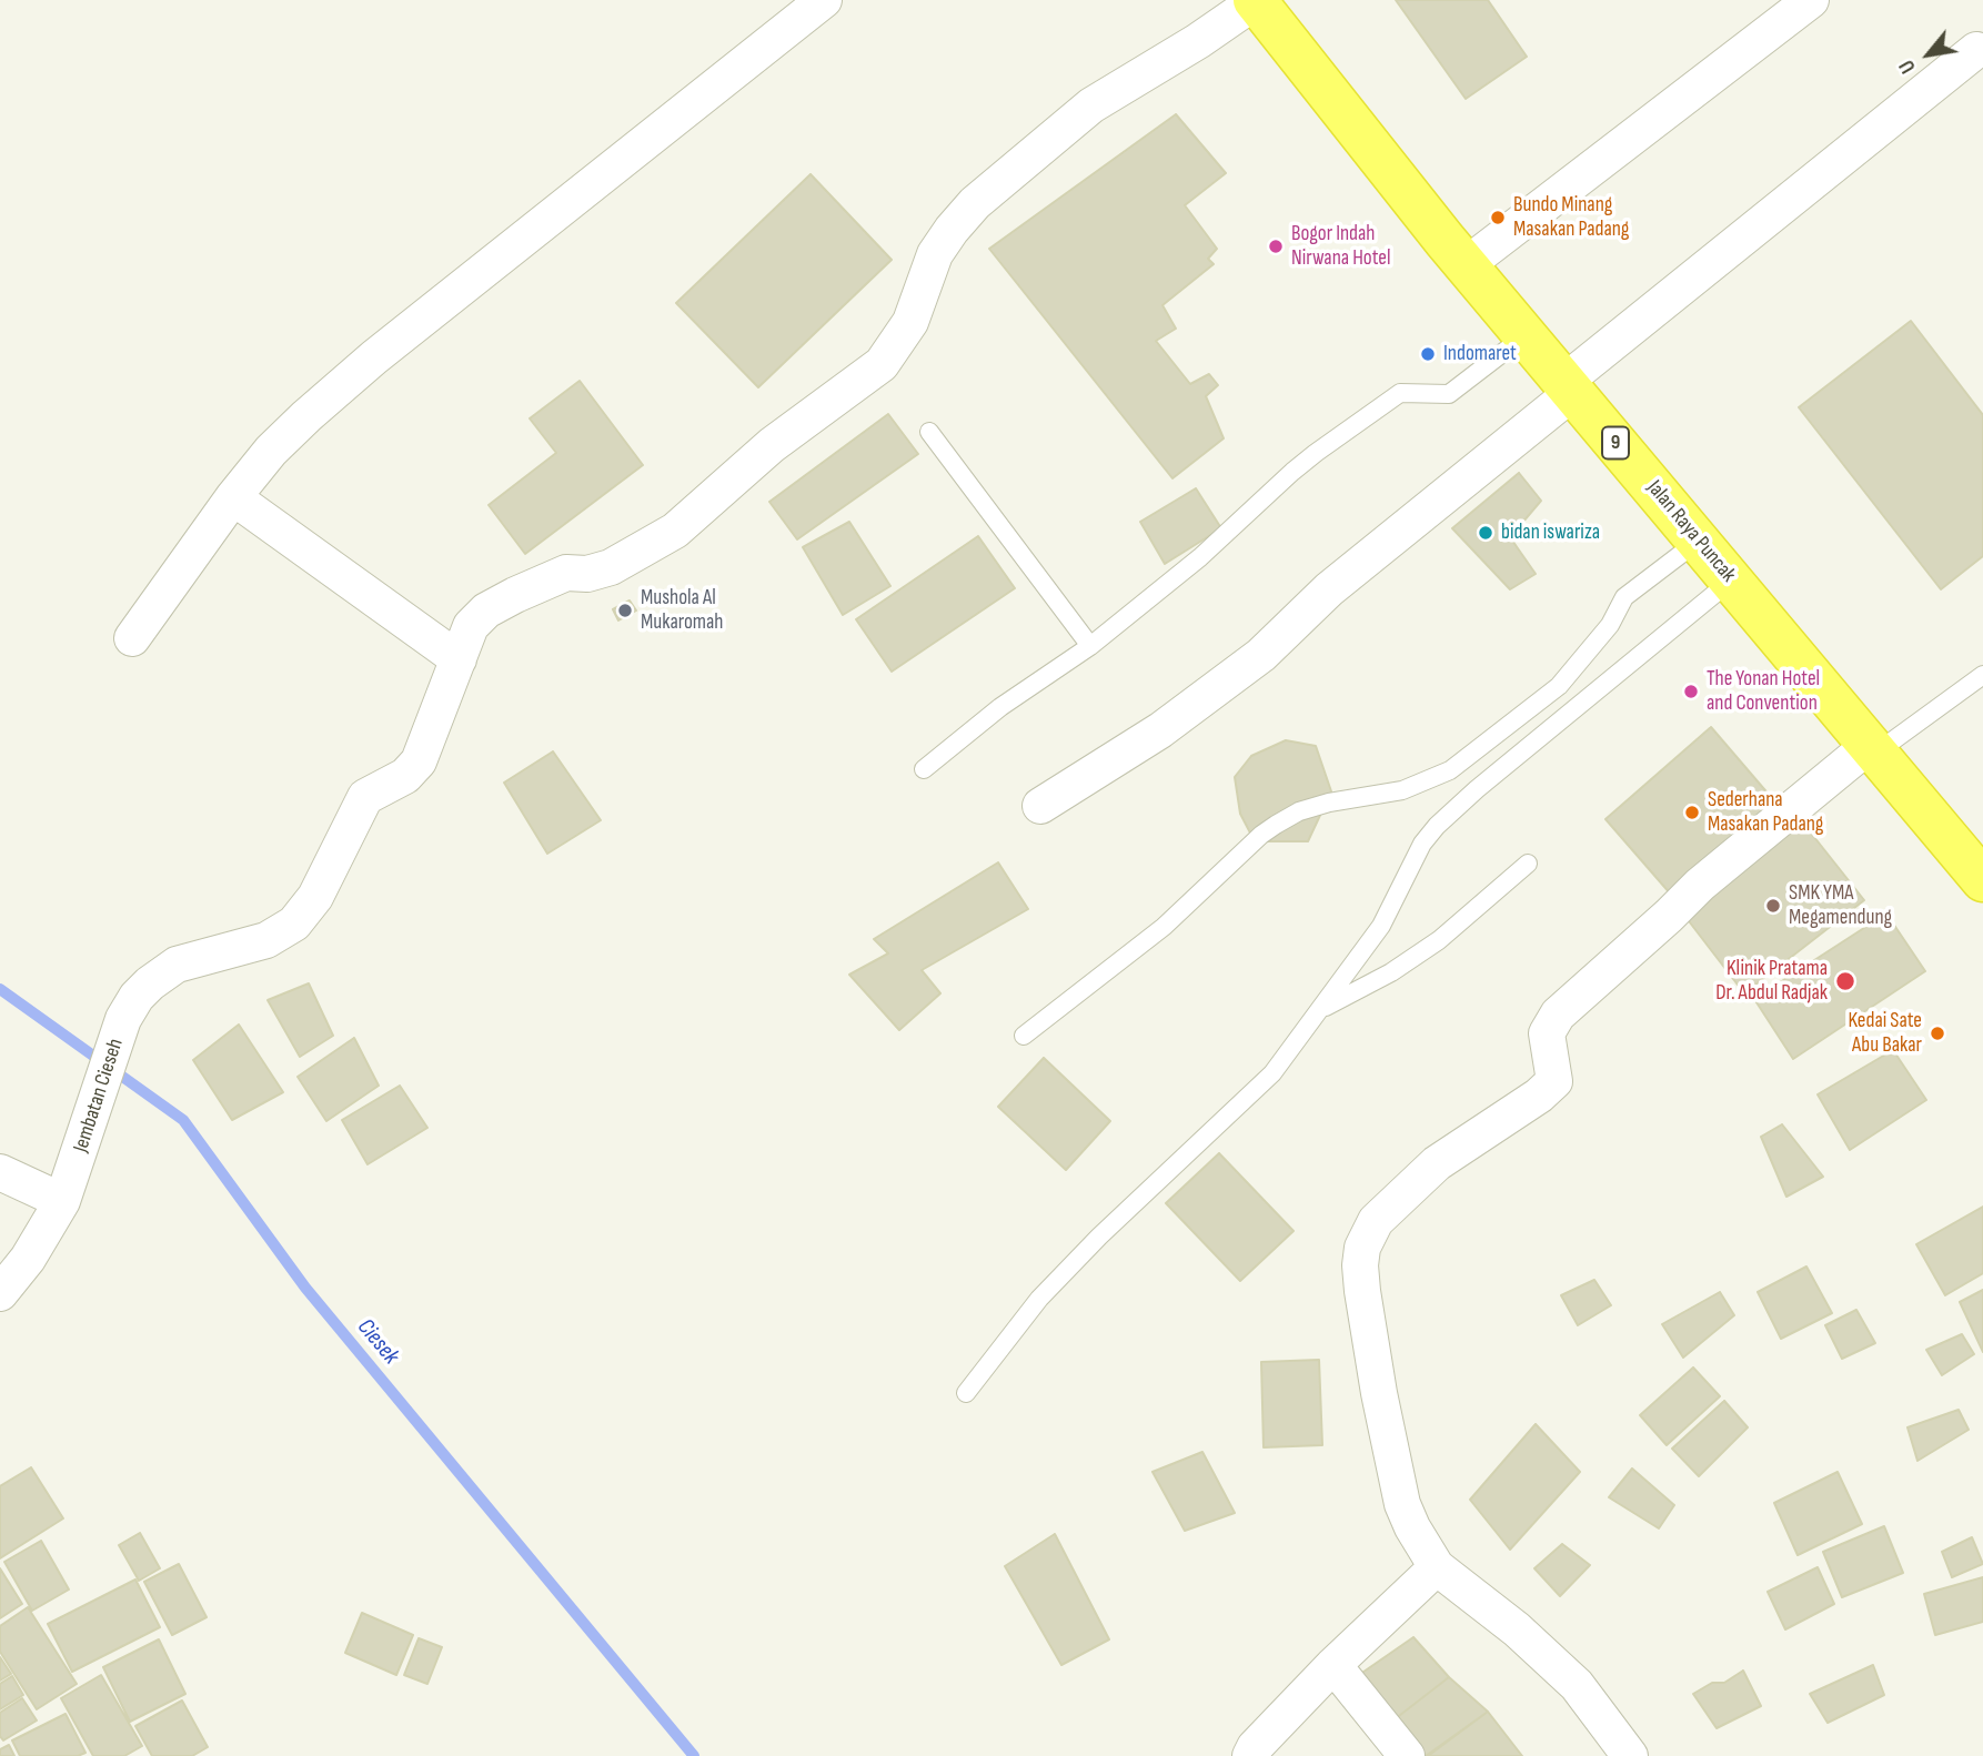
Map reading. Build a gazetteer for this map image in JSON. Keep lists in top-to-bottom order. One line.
{"streets":{"highway":["9","Jalan Raya Puncak"],"street":["Jembatan Cieseh"]},"crossings":[["Jalan Raya Puncak","Jembatan Cieseh"]],"water":["Ciesek"],"places":["Bundo Minang Masakan Padang","Bogor Indah Nirwana Hotel","Indomaret","bidan iswariza","Mushola Al Mukaromah","The Yonan Hotel and Convention","Sederhana Masakan Padang","SMK YMA Megamendung","Klinik Pratama Dr. Abdul Radjak","Kedai Sate Abu Bakar"],"north":"bottom left"}
